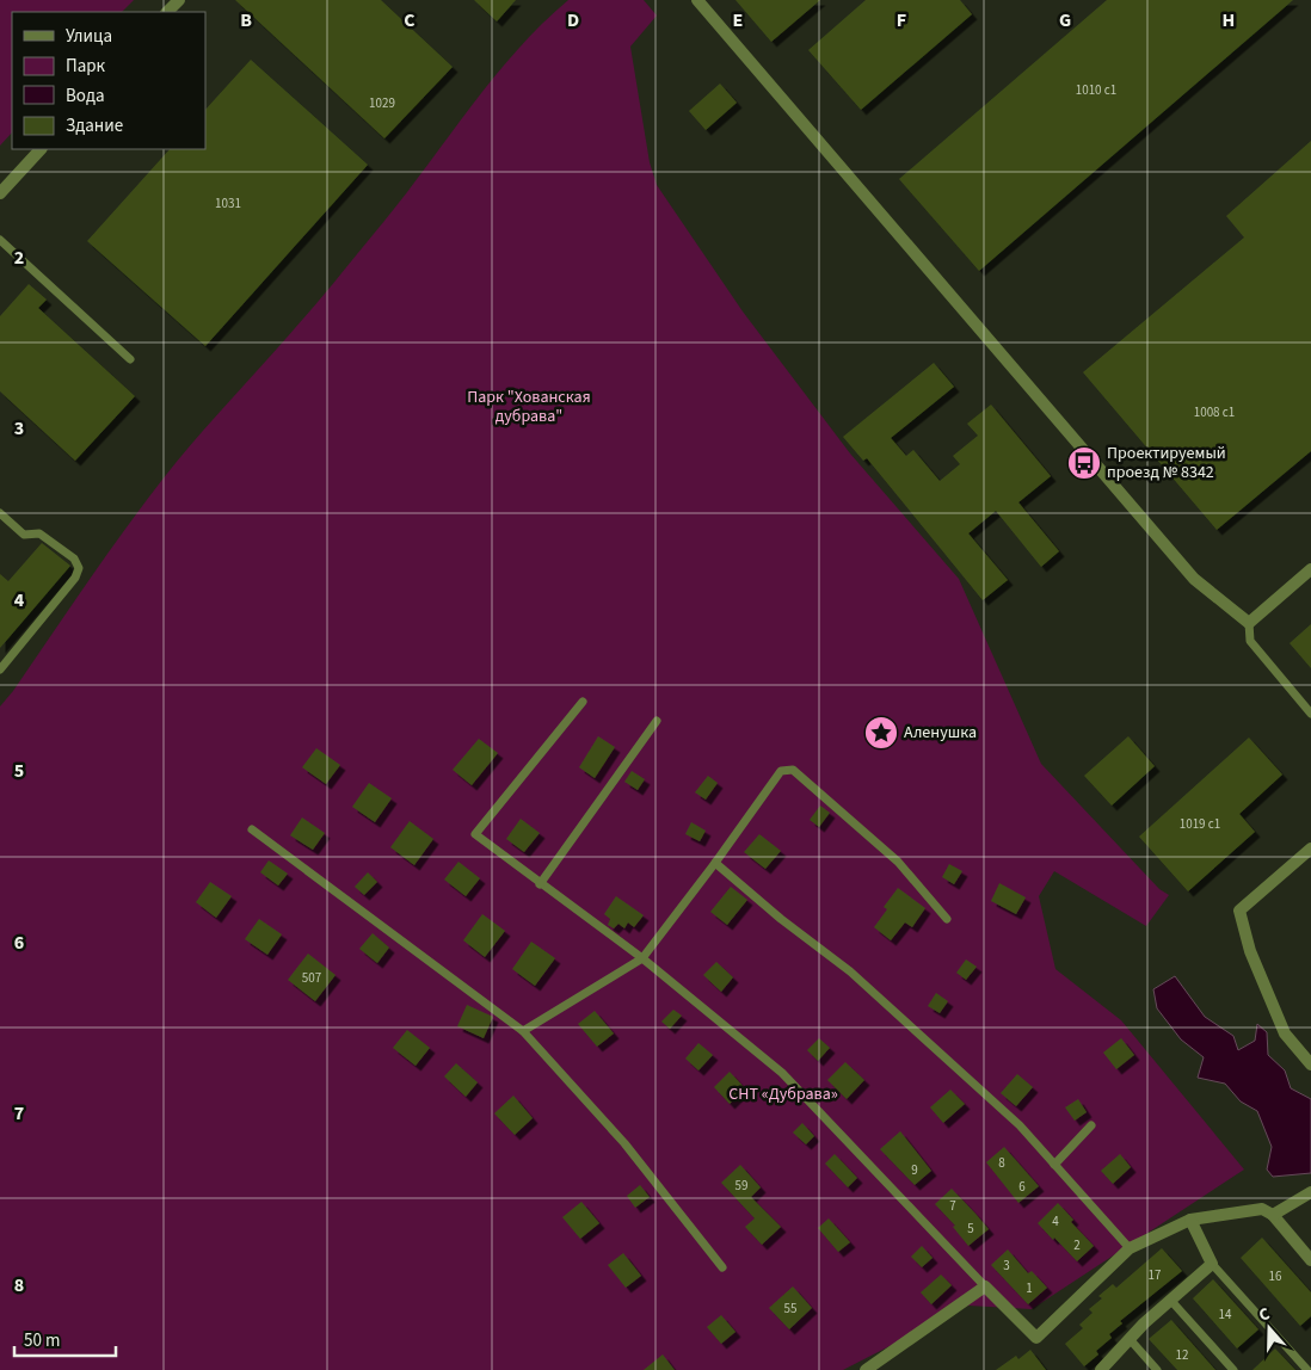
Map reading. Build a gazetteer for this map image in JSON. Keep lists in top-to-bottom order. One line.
{"parks":["Парк \"Хованская дубрава\"","СНТ «Дубрава»"],"places":{"bus stop":["Проектируемый проезд № 8342"],"place":["Аленушка"]},"house_numbers":["1010 с1","1029","1031","1008 с1","1019 с1","507","8","9","59","6","7","4","5","2","3","17","16","1","55","14","12"],"legend":["Улица","Парк","Вода","Здание"],"scale_bar":"50 m","north":"top","grid":{"columns":["B","C","D","E","F","G","H"],"rows":["2","3","4","5","6","7","8"]}}
